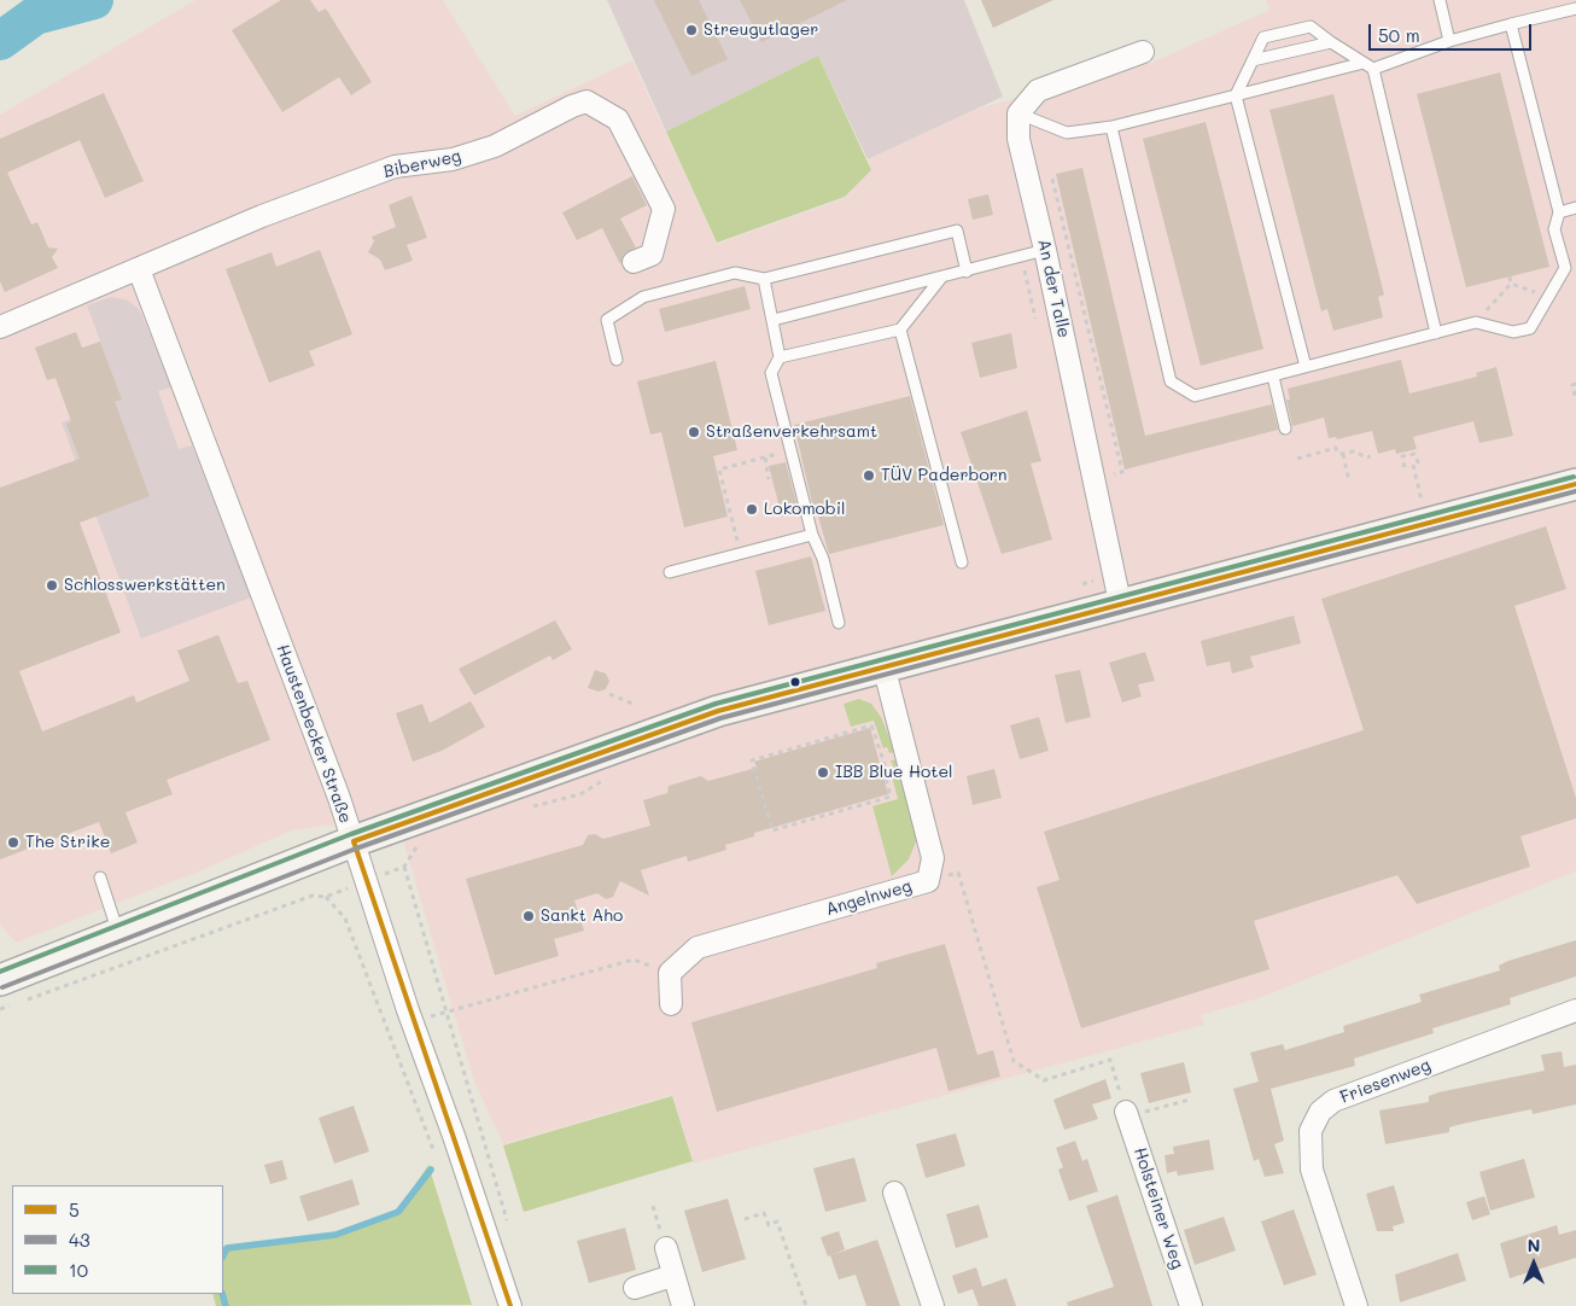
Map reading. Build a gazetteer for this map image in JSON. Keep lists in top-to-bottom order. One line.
{"streets":{"street":["Biberweg","An der Talle","Haustenbecker Straße","Angelnweg","Friesenweg","Holsteiner Weg"]},"crossings":[["Biberweg","Haustenbecker Straße"]],"places":["Streugutlager","Straßenverkehrsamt","TÜV Paderborn","Lokomobil","Schlosswerkstätten","IBB Blue Hotel","The Strike","Sankt Aho"],"lines":["transit line 10","transit line 5","transit line 43"],"legend":["5","43","10"],"scale_bar":"50 m","north":"top"}
